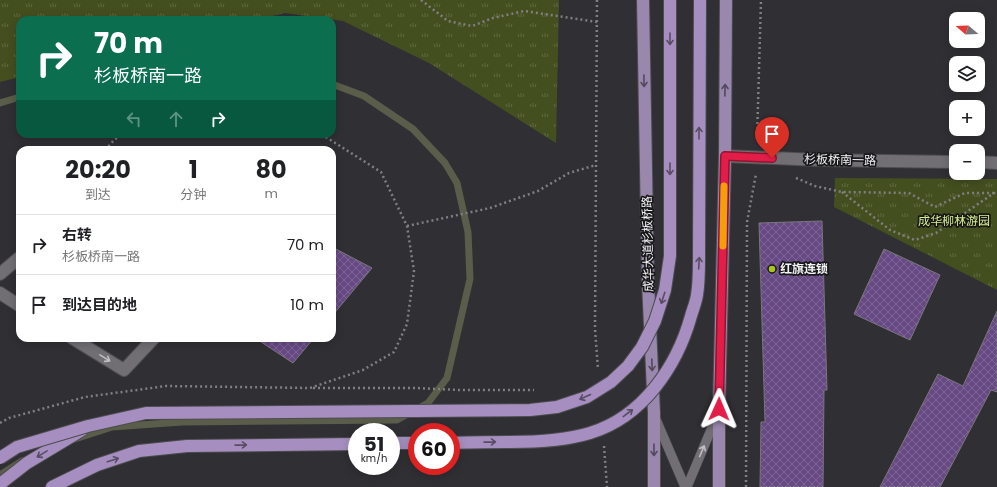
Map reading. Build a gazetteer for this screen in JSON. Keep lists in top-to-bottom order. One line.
{"streets":{"main road":["成华大道杉板桥路"],"street":["杉板桥南一路"]},"parks":["成华柳林游园"],"places":["红旗连锁"],"north":"left","page":{"map_buttons":["+","−"],"turn":["70 m","杉板桥南一路"],"eta":["20:20","到达","1","分钟","80","m"],"list":[{"name":"右转","note":"杉板桥南一路","value":"70 m"},{"name":"到达目的地","value":"10 m"}],"speed":"51 km/h","limit":"60"}}
